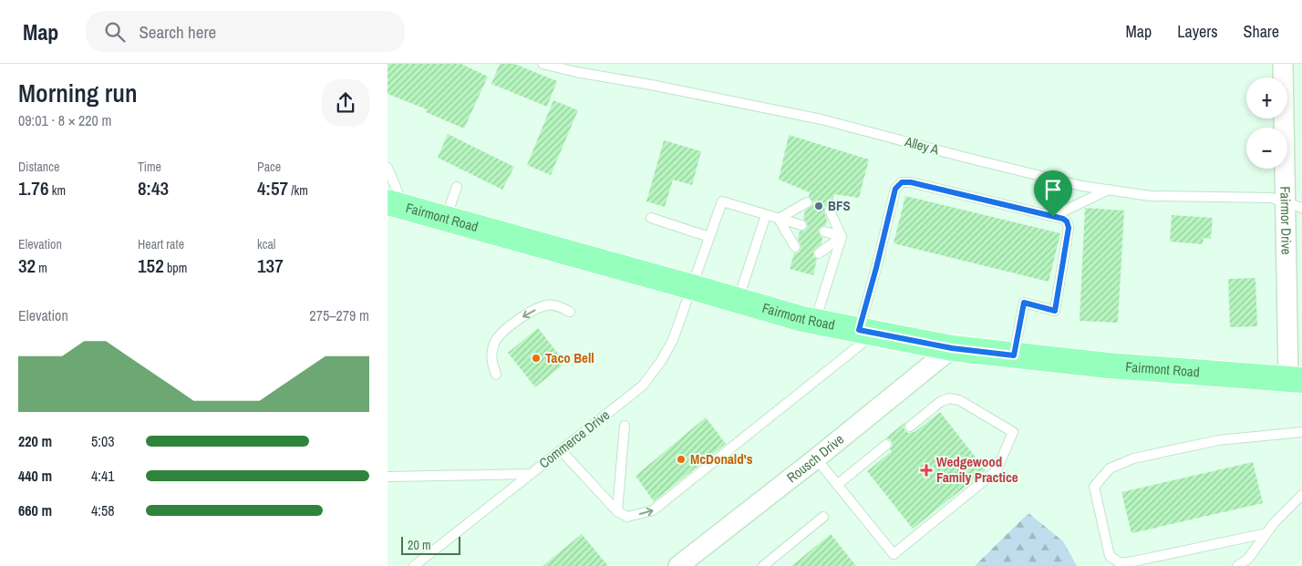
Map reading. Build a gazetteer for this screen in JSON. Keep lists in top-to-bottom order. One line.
{"streets":{"main road":["Fairmont Road"],"street":["Fairmor Drive","Rousch Drive"],"lane":["Alley A","Commerce Drive"]},"crossings":[["Alley A","Fairmor Drive"],["Fairmont Road","Fairmor Drive"],["Fairmont Road","Commerce Drive"],["Fairmont Road","Rousch Drive"]],"places":{"other":["BFS","Taco Bell","McDonald's"],"health":["Wedgewood Family Practice"]},"scale_bar":"20 m","page":{"header":"Map","search":"Search here","nav":["Map","Layers","Share"],"heading":["Morning run","09:01 · 8 × 220 m"],"map_buttons":["+","−"],"stats":[["Distance","1.76 km"],["Time","8:43"],["Pace","4:57 /km"],["Elevation","32 m"],["Heart rate","152 bpm"],["kcal","137"]],"chart":["Elevation","275–279 m"],"list":[{"name":"220 m","note":"5:03"},{"name":"440 m","note":"4:41"},{"name":"660 m","note":"4:58"}],"scale":"20 m"}}
